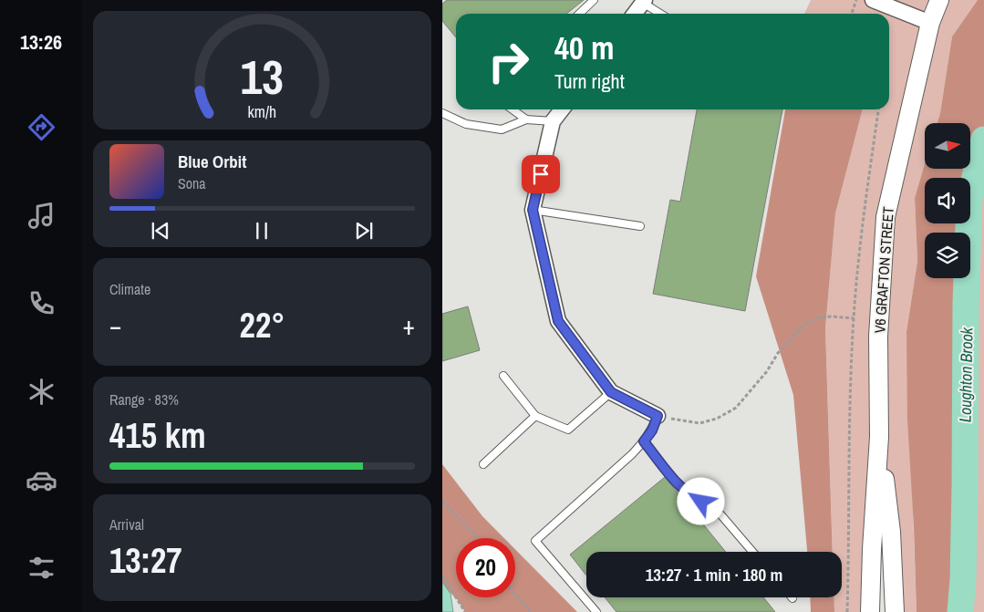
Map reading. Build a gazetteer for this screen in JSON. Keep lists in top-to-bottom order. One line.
{"streets":{"street":["V6 GRAFTON STREET"]},"water":["Loughton Brook"],"north":"right","page":{"tabs":"13:26","turn":["40 m","Turn right"],"song":["Blue Orbit","Sona"],"tile":["Climate",["Range · 83%","415 km"],["Arrival","13:27"]],"heat":["−","22°","+"],"limit":"20","trip":"13:27 · 1 min · 180 m","gauge":["13","km/h"]}}
